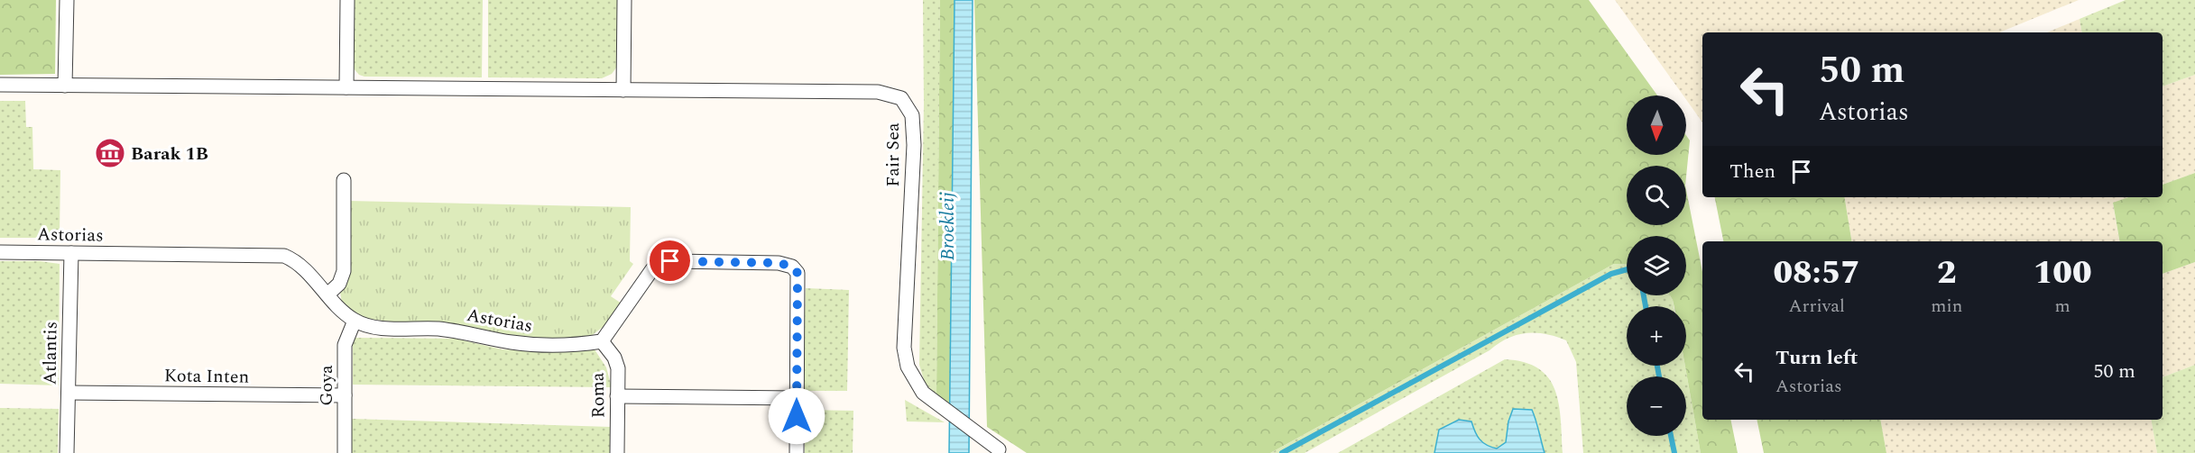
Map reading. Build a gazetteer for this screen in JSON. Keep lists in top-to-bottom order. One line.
{"streets":{"street":["Fair Sea","Astorias","Atlantis","Kota Inten","Goya","Roma"]},"crossings":[["Astorias","Atlantis"],["Astorias","Goya"],["Astorias","Roma"],["Atlantis","Kota Inten"],["Kota Inten","Goya"]],"water":["Broekleij"],"places":{"museum":["Barak 1B"]},"north":"bottom","page":{"turn":["50 m","Astorias"],"map_buttons":["+","−"],"then":"Then","eta":["08:57","Arrival","2","min","100","m"],"list":[{"name":"Turn left","note":"Astorias","value":"50 m"}]}}
